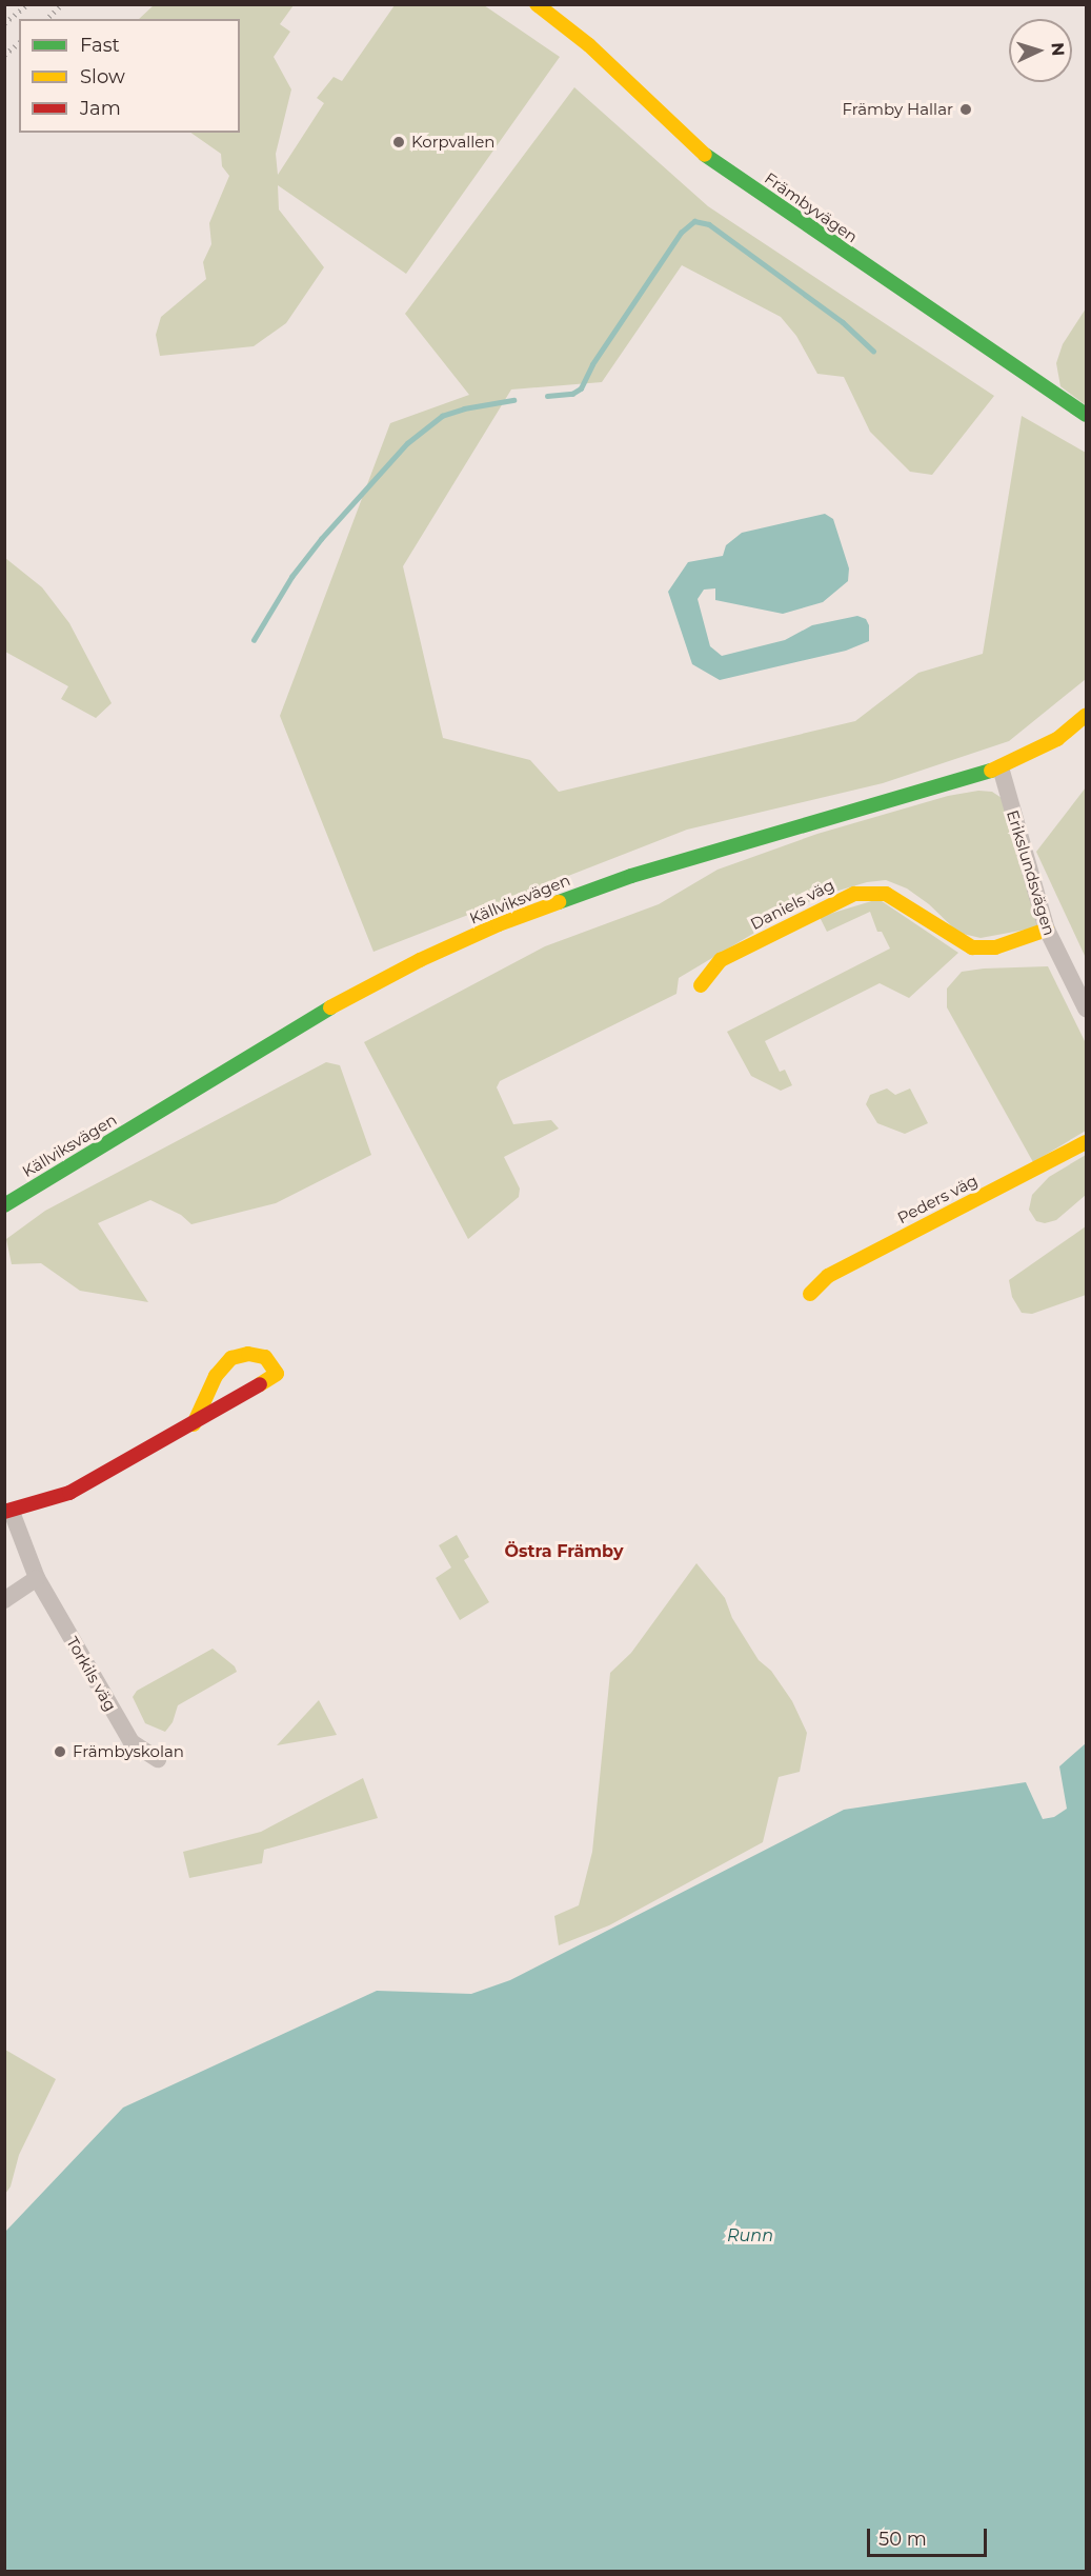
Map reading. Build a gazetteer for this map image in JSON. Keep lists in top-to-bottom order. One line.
{"streets":{"street":["Främbyvägen","Erikslundsvägen","Källviksvägen","Daniels väg","Peders väg","Torkils väg"]},"crossings":[["Erikslundsvägen","Källviksvägen"],["Erikslundsvägen","Daniels väg"]],"districts":["Östra Främby"],"water":["Runn"],"places":["Främby Hallar","Korpvallen","Främbyskolan"],"legend":["Fast","Slow","Jam"],"scale_bar":"50 m","north":"right"}
